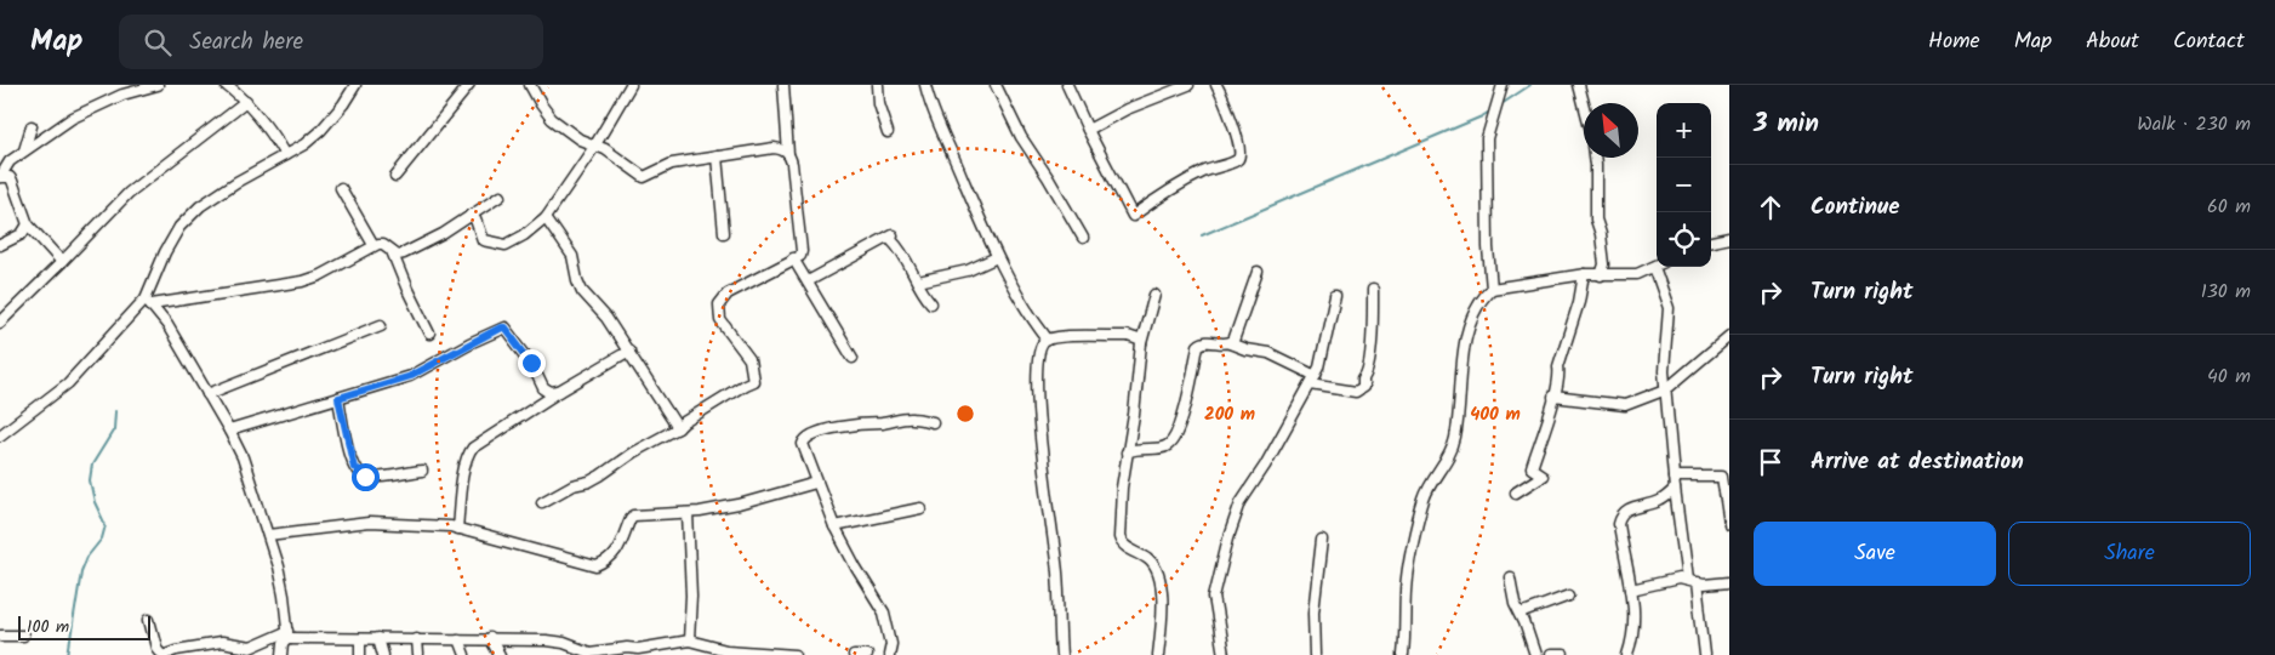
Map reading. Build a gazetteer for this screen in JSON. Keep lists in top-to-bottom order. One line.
{"scale_bar":"100 m","north":"top left","page":{"header":"Map","search":"Search here","nav":["Home","Map","About","Contact"],"heading":["3 min","Walk · 230 m"],"map_buttons":["+","−"],"list":[["Continue","60 m"],["Turn right","130 m"],["Turn right","40 m"],"Arrive at destination"],"buttons":["Save","Share"],"scale":"100 m"},"rings":["200 m","400 m"]}
